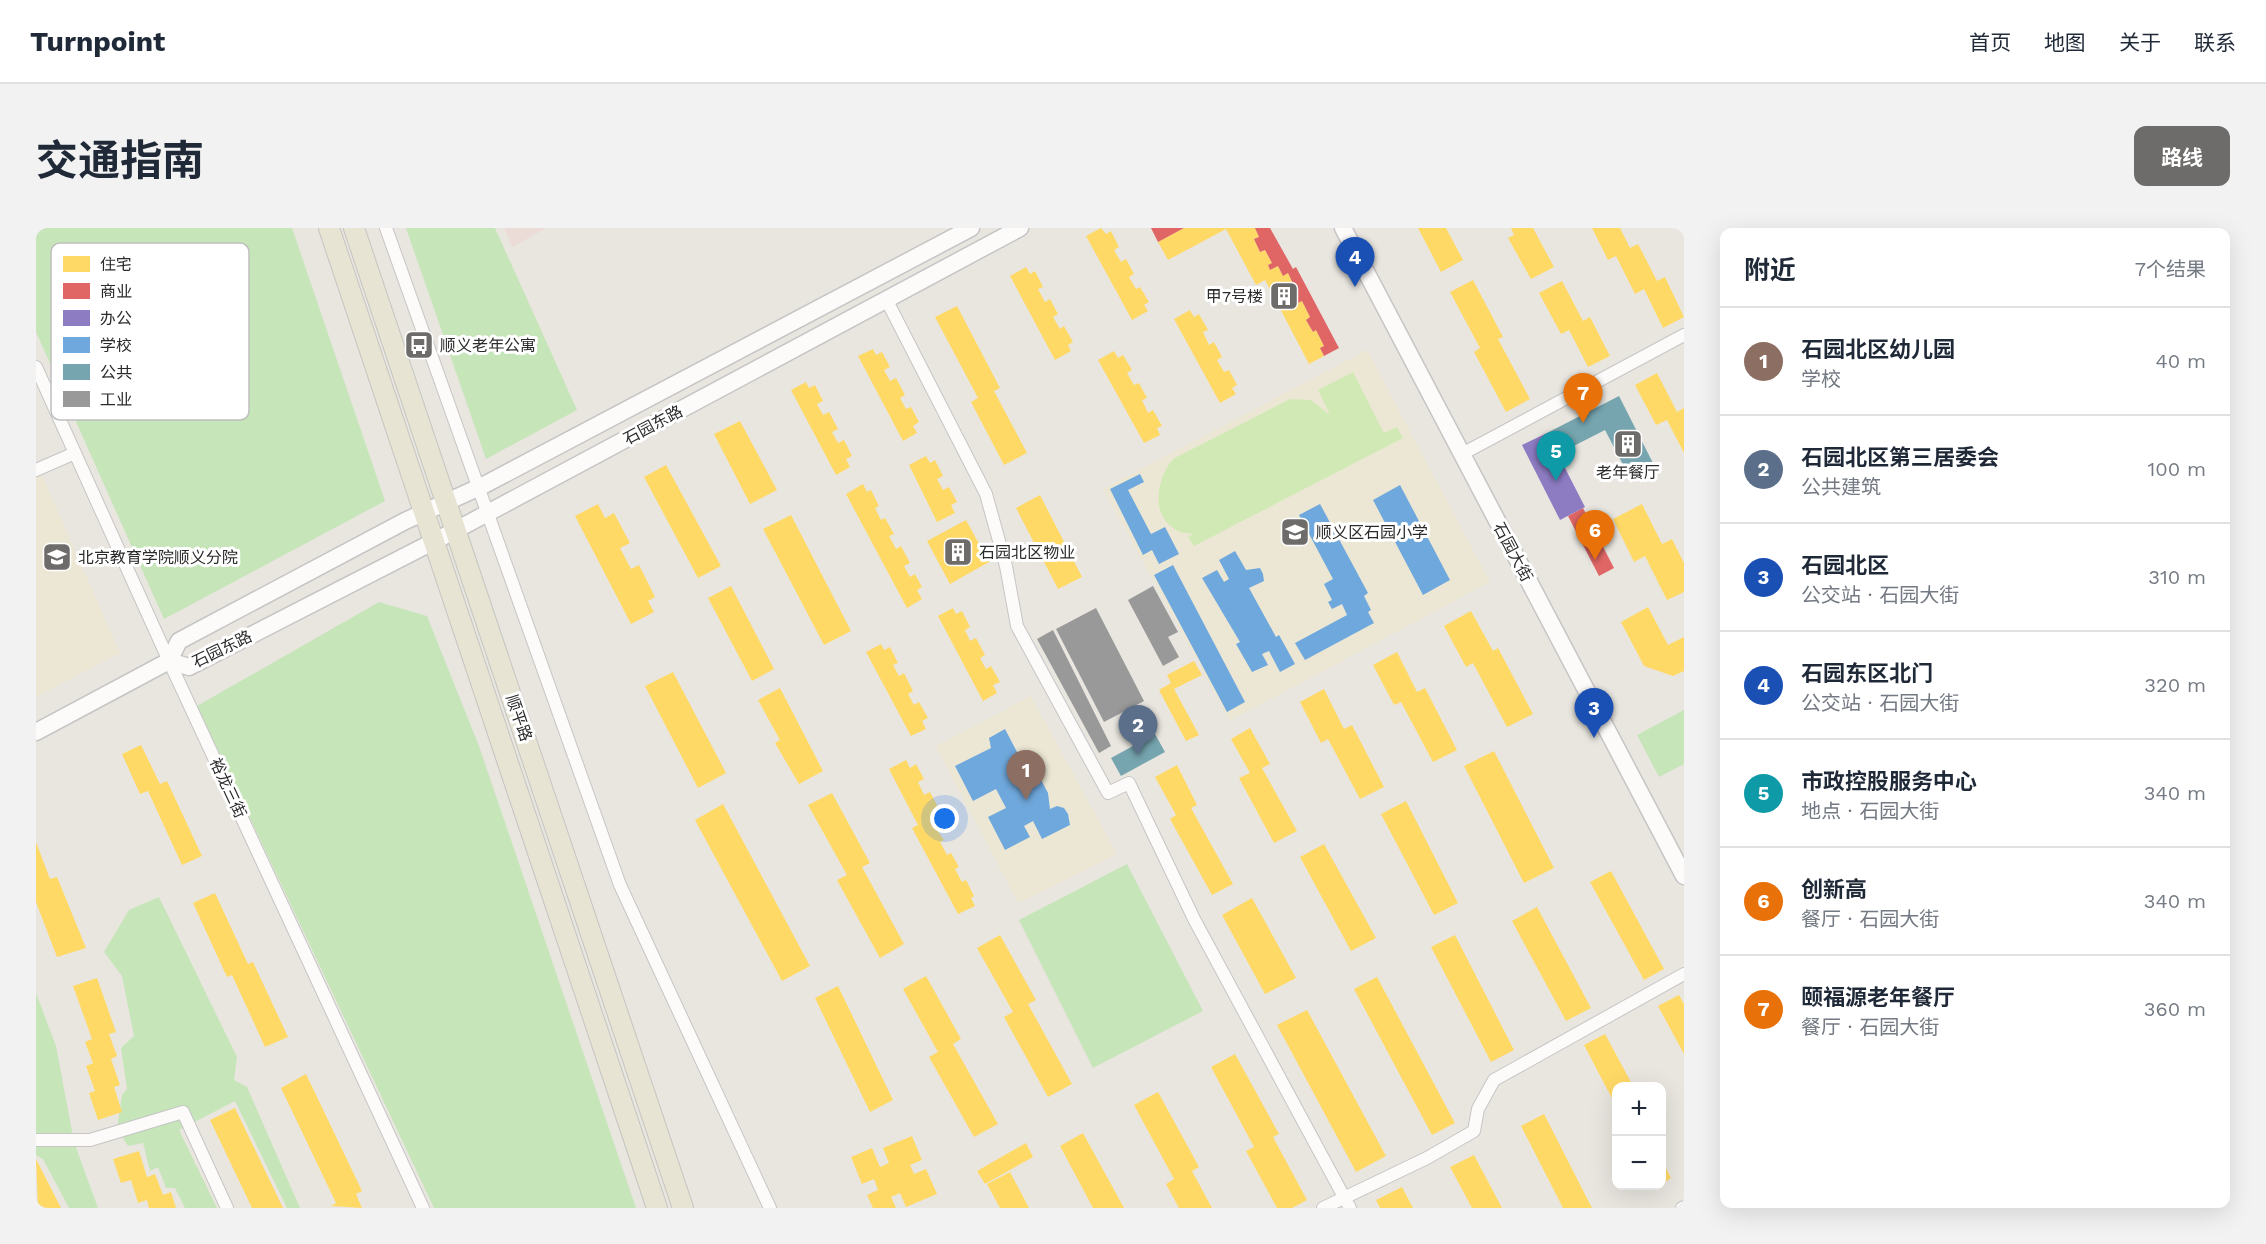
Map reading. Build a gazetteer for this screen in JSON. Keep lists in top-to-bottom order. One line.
{"streets":{"main road":["石园东路","石园大街","顺平路"],"street":["裕龙三街"]},"crossings":[["石园东路","顺平路"],["石园东路","裕龙三街"]],"places":{"building":["甲7号楼","老年餐厅","石园北区物业"],"bus stop":["顺义老年公寓"],"school or university":["顺义区石园小学","北京教育学院顺义分院"]},"legend":["住宅","商业","办公","学校","公共","工业"],"page":{"header":"Turnpoint","nav":["首页","地图","关于","联系"],"title":"交通指南","buttons":"路线","heading":["附近","7个结果"],"pins":["4","7","5","6","3","2","1"],"list":[{"mark":"1","name":"石园北区幼儿园","note":"学校","value":"40 m"},{"mark":"2","name":"石园北区第三居委会","note":"公共建筑","value":"100 m"},{"mark":"3","name":"石园北区","note":"公交站 · 石园大街","value":"310 m"},{"mark":"4","name":"石园东区北门","note":"公交站 · 石园大街","value":"320 m"},{"mark":"5","name":"市政控股服务中心","note":"地点 · 石园大街","value":"340 m"},{"mark":"6","name":"创新高","note":"餐厅 · 石园大街","value":"340 m"},{"mark":"7","name":"颐福源老年餐厅","note":"餐厅 · 石园大街","value":"360 m"}],"map_buttons":["+","−"]}}
